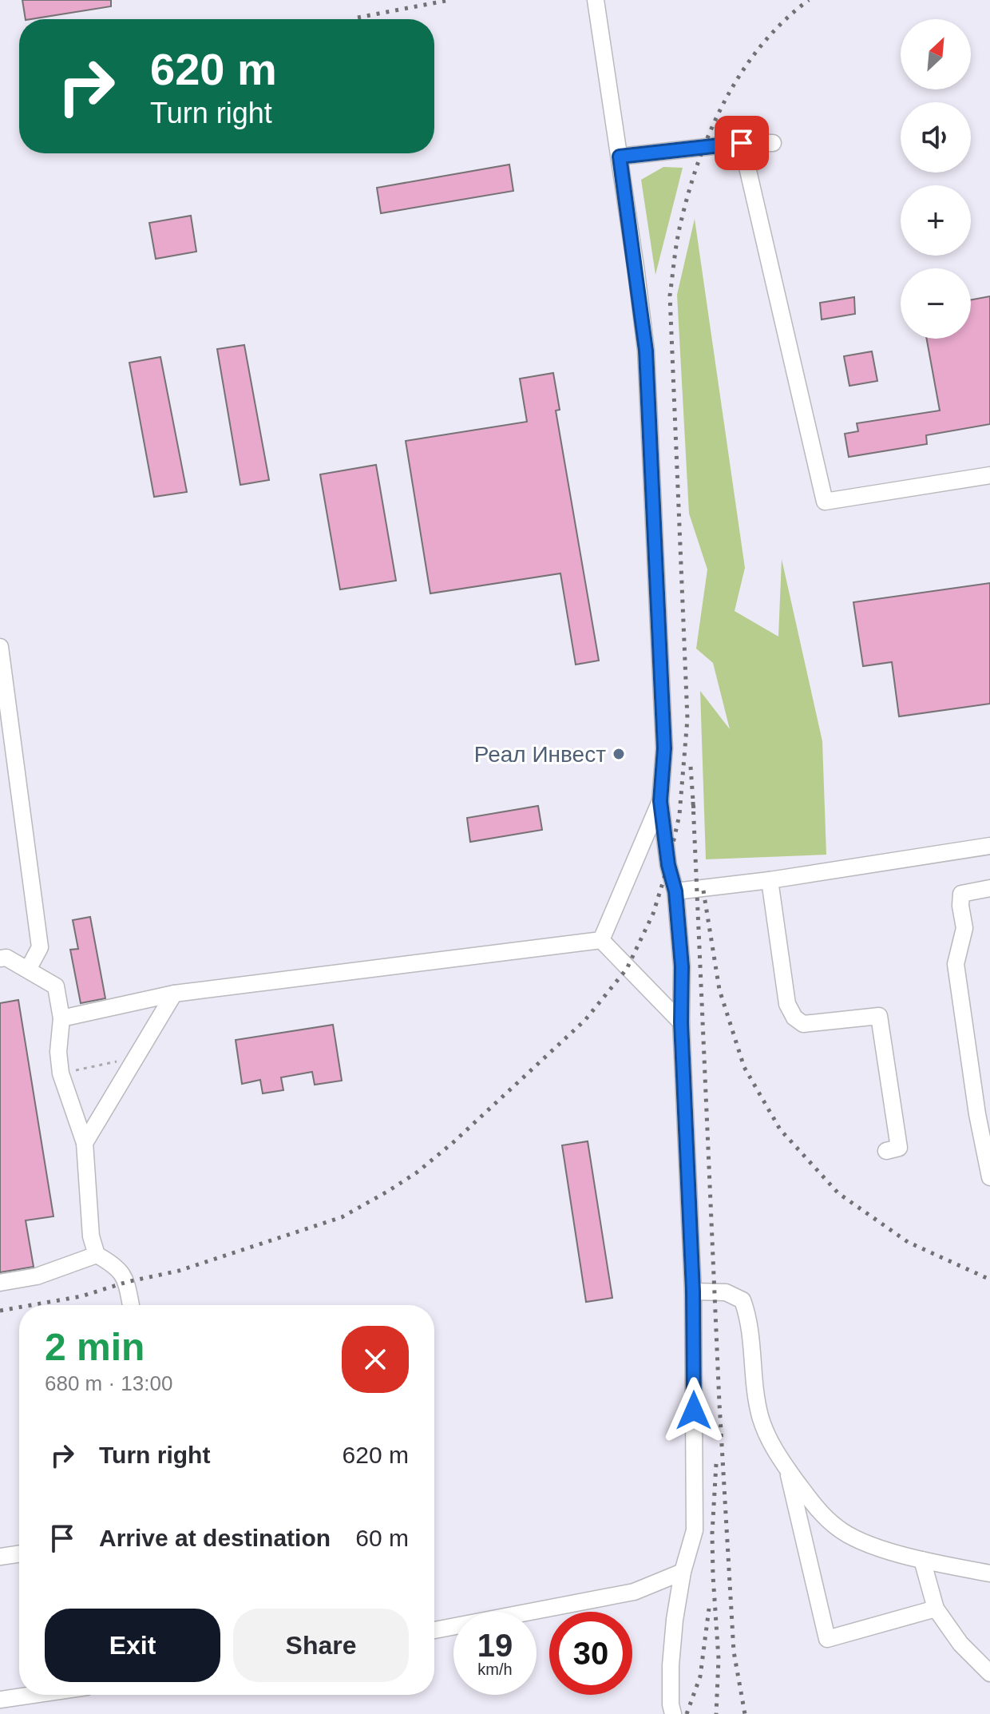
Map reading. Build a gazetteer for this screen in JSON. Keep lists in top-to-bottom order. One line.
{"places":["Реал Инвест"],"north":"top right","page":{"map_buttons":["+","−"],"turn":["620 m","Turn right"],"heading":["2 min","680 m · 13:00"],"list":[{"name":"Turn right","value":"620 m"},{"name":"Arrive at destination","value":"60 m"}],"buttons":["Exit","Share"],"speed":"19 km/h","limit":"30"}}
